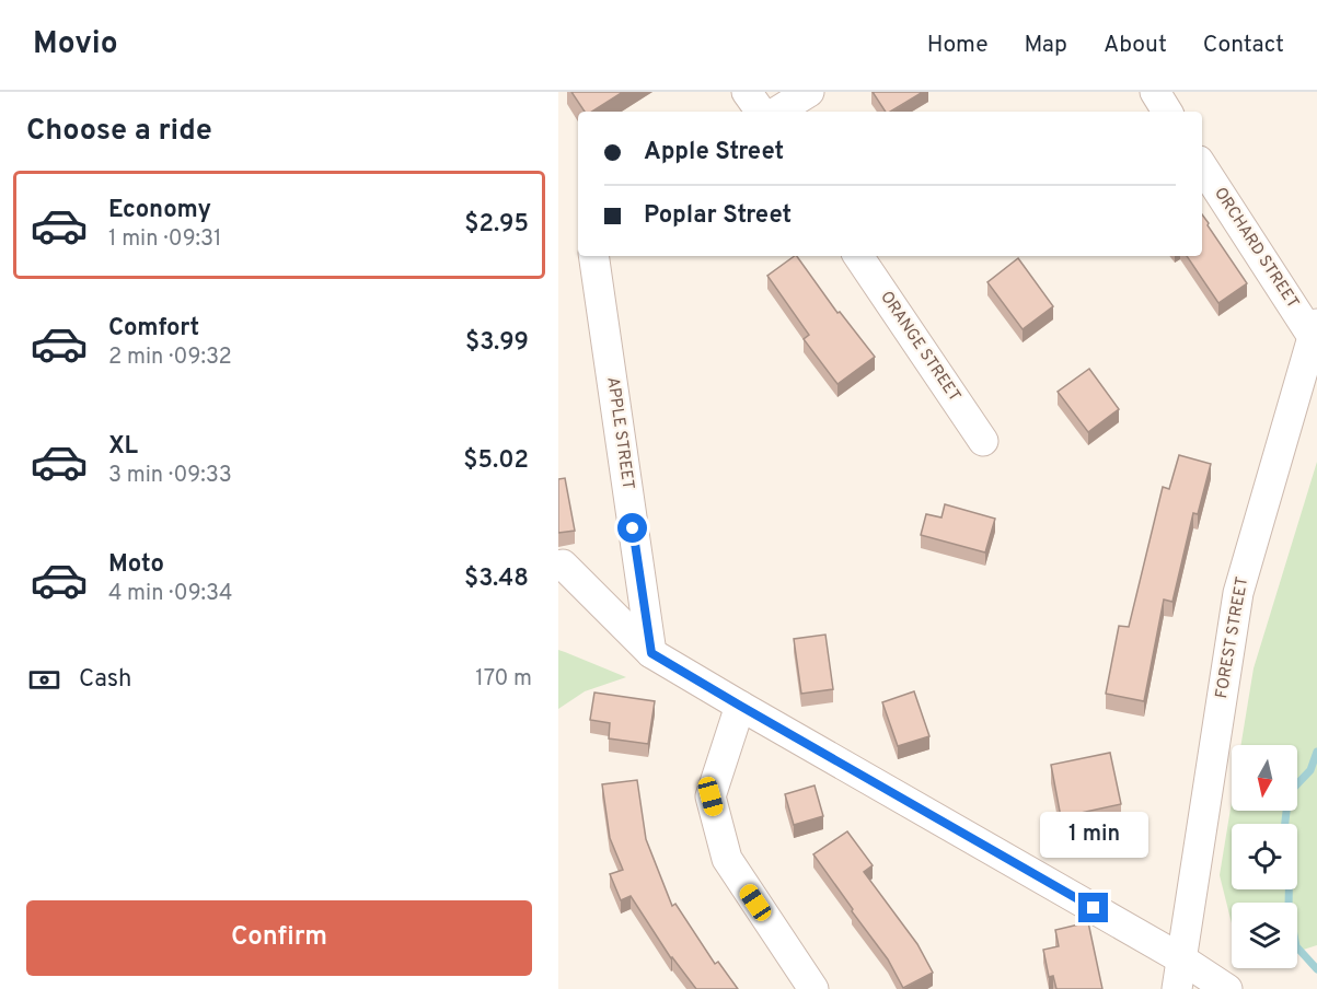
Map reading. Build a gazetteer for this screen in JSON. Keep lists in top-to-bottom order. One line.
{"streets":{"street":["ORCHARD STREET","ORANGE STREET","APPLE STREET","FOREST STREET"]},"crossings":[["ORCHARD STREET","FOREST STREET"]],"north":"bottom","page":{"header":"Movio","nav":["Home","Map","About","Contact"],"heading":"Choose a ride","banner":["Apple Street","Poplar Street"],"list":[{"name":"Economy","note":"1 min · 09:31","value":"$2.95"},{"name":"Comfort","note":"2 min · 09:32","value":"$3.99"},{"name":"XL","note":"3 min · 09:33","value":"$5.02"},{"name":"Moto","note":"4 min · 09:34","value":"$3.48"}],"pay":["Cash","170 m"],"bubble":"1 min","buttons":"Confirm"}}
